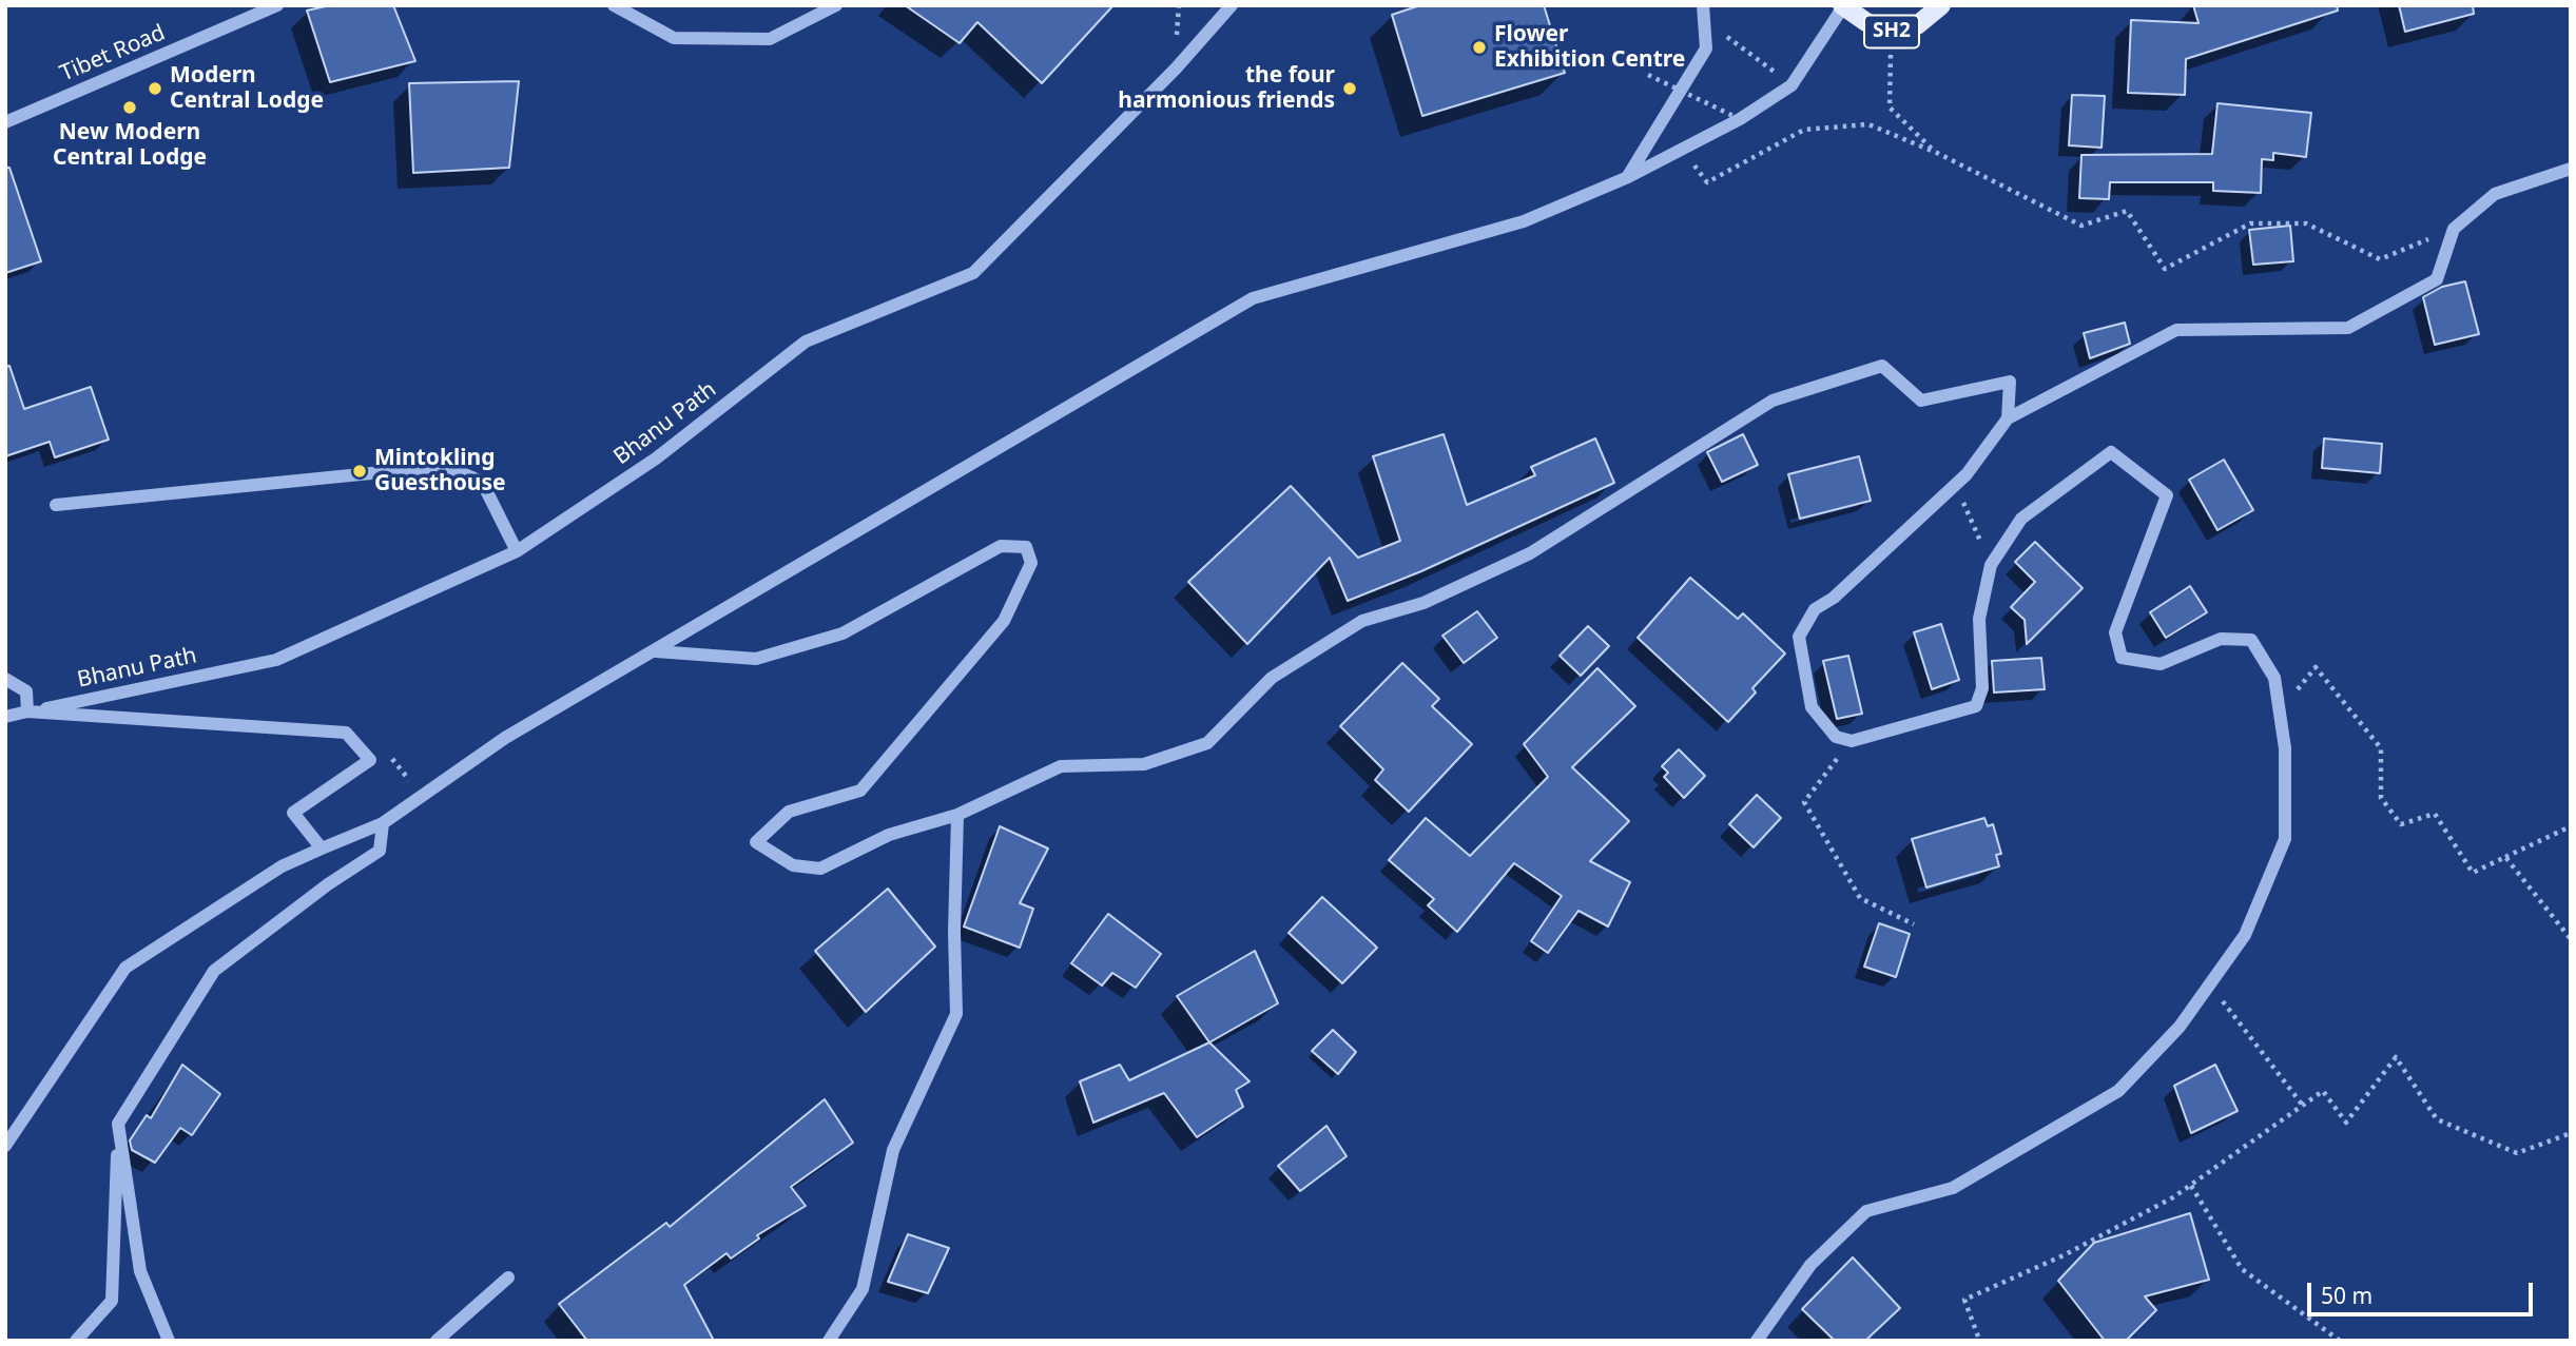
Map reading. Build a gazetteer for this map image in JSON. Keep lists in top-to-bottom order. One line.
{"streets":{"main road":["SH2"],"street":["Tibet Road","Bhanu Path"]},"places":["Flower Exhibition Centre","Modern Central Lodge","the four harmonious friends","New Modern Central Lodge","Mintokling Guesthouse"],"scale_bar":"50 m"}
